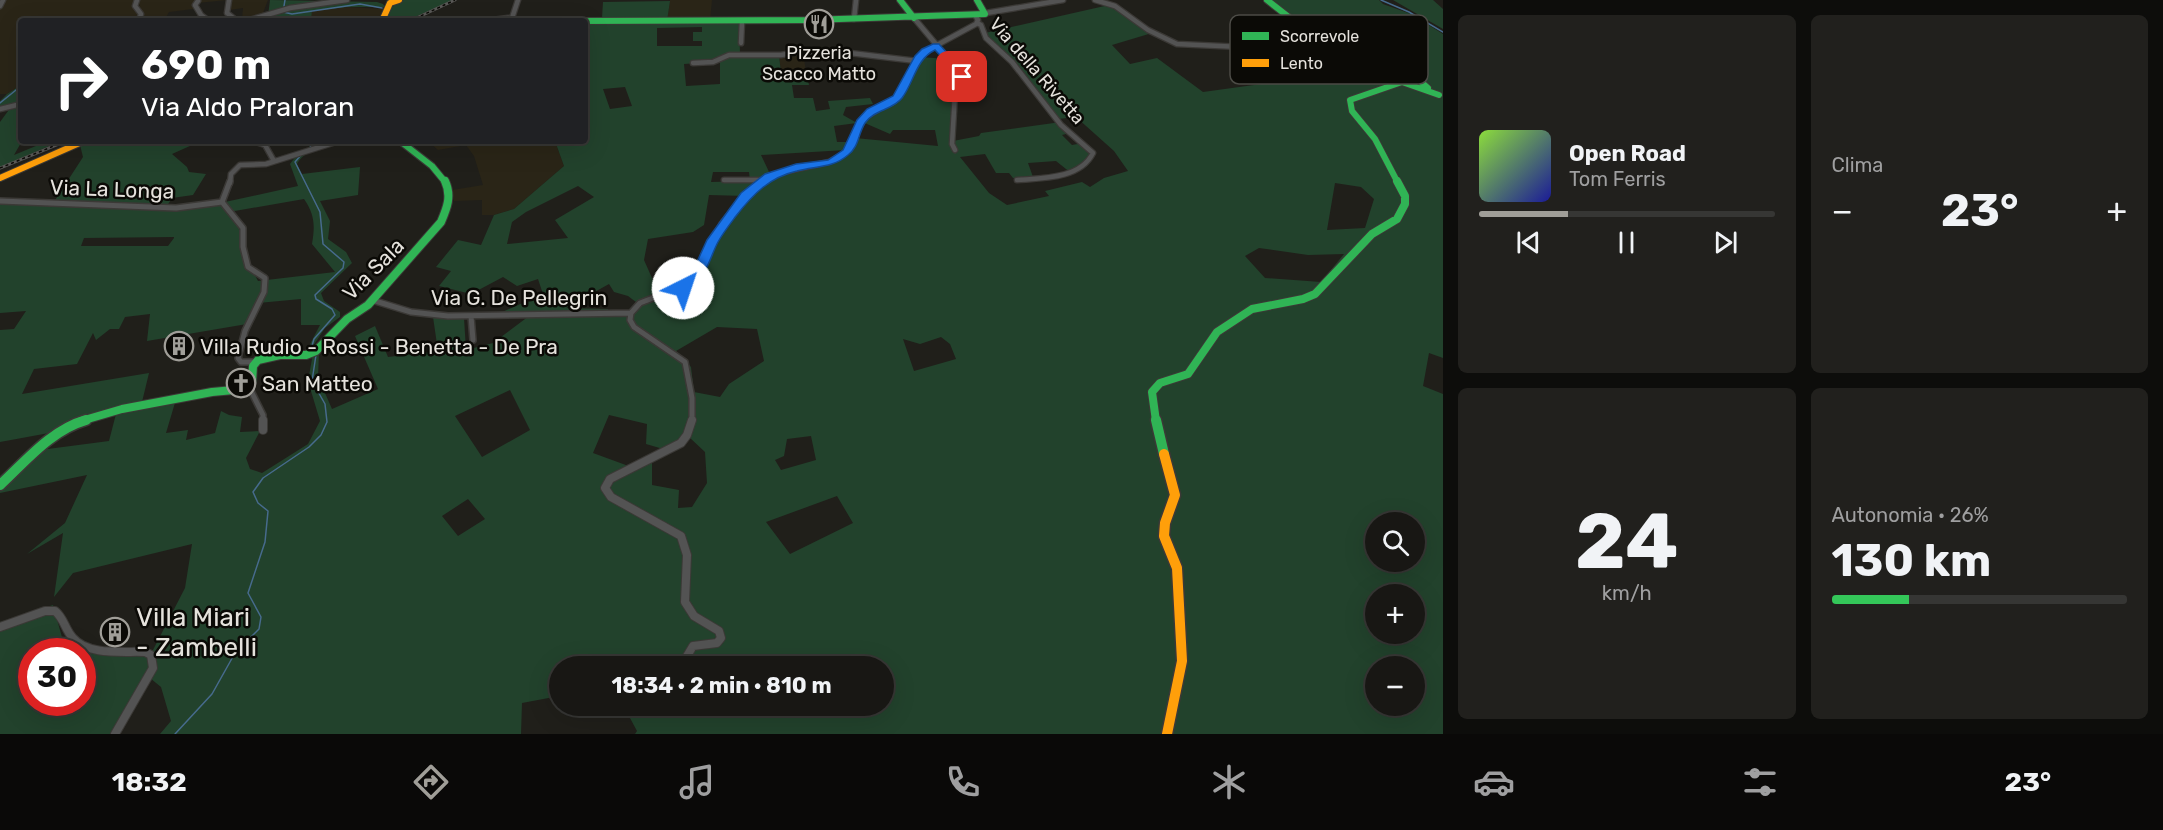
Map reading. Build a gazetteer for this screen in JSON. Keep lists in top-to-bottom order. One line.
{"streets":{"street":["Via della Rivetta","Via La Longa","Via Sala","Via G. De Pellegrin"]},"crossings":[["Via Sala","Via G. De Pellegrin"]],"places":{"restaurant":["Pizzeria Scacco Matto"],"building":["Villa Rudio - Rossi - Benetta - De Pra","Villa Miari - Zambelli"],"church":["San Matteo"]},"legend":["Scorrevole","Lento"],"page":{"tile":["Clima",["24","km/h"],["Autonomia · 26%","130 km"]],"turn":["690 m","Via Aldo Praloran"],"song":["Open Road","Tom Ferris"],"heat":["−","23°","+"],"map_buttons":["+","−"],"limit":"30","trip":"18:34 · 2 min · 810 m","tabs":["18:32","23°"]}}
